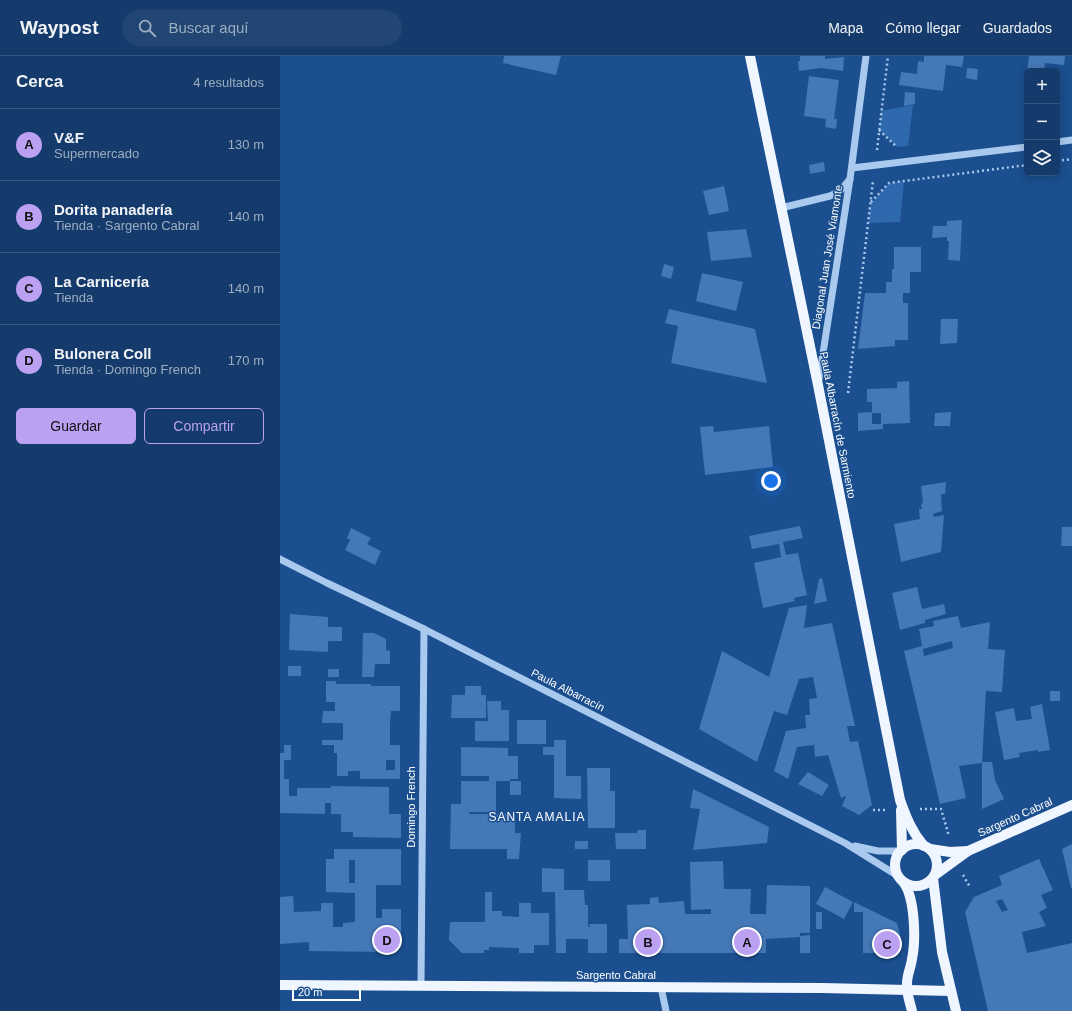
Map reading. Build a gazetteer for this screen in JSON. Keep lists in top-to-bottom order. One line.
{"streets":{"main road":["Paula Albarracín de Sarmiento","Sargento Cabral"],"street":["Diagonal Juan José Viamonte","Paula Albarracín","Domingo French"]},"crossings":[["Diagonal Juan José Viamonte","Paula Albarracín de Sarmiento"],["Paula Albarracín de Sarmiento","Paula Albarracín"],["Paula Albarracín de Sarmiento","Sargento Cabral"],["Paula Albarracín","Domingo French"],["Paula Albarracín","Sargento Cabral"],["Domingo French","Sargento Cabral"]],"districts":["SANTA AMALIA"],"scale_bar":"20 m","page":{"header":"Waypost","search":"Buscar aquí","nav":["Mapa","Cómo llegar","Guardados"],"heading":["Cerca","4 resultados"],"map_buttons":["+","−"],"list":[{"mark":"A","name":"V&F","note":"Supermercado","value":"130 m"},{"mark":"B","name":"Dorita panadería","note":"Tienda · Sargento Cabral","value":"140 m"},{"mark":"C","name":"La Carnicería","note":"Tienda","value":"140 m"},{"mark":"D","name":"Bulonera Coll","note":"Tienda · Domingo French","value":"170 m"}],"buttons":["Guardar","Compartir"],"pins":["D","A","B","C"],"scale":"20 m"}}
